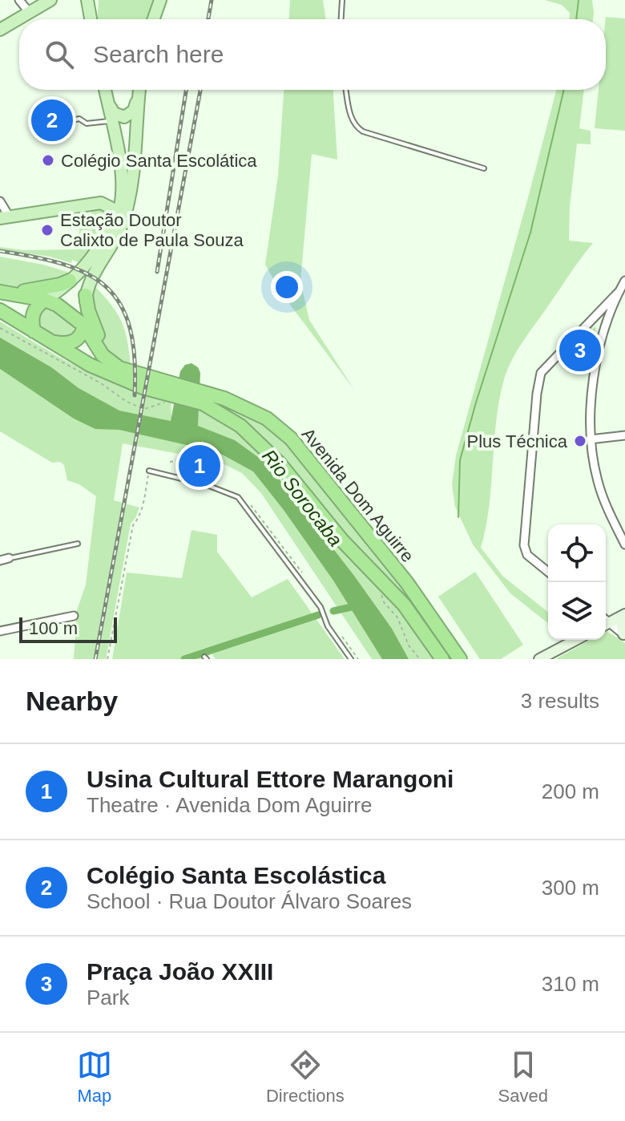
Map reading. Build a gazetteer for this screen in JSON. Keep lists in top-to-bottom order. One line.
{"streets":{"highway":["Avenida Dom Aguirre"]},"water":["Rio Sorocaba"],"places":["Colégio Santa Escolática","Estação Doutor Calixto de Paula Souza","Plus Técnica"],"scale_bar":"100 m","page":{"search":"Search here","pins":["2","3","1"],"scale":"100 m","heading":["Nearby","3 results"],"list":[{"mark":"1","name":"Usina Cultural Ettore Marangoni","note":"Theatre · Avenida Dom Aguirre","value":"200 m"},{"mark":"2","name":"Colégio Santa Escolástica","note":"School · Rua Doutor Álvaro Soares","value":"300 m"},{"mark":"3","name":"Praça João XXIII","note":"Park","value":"310 m"}],"nav":["Map","Directions","Saved"]}}
